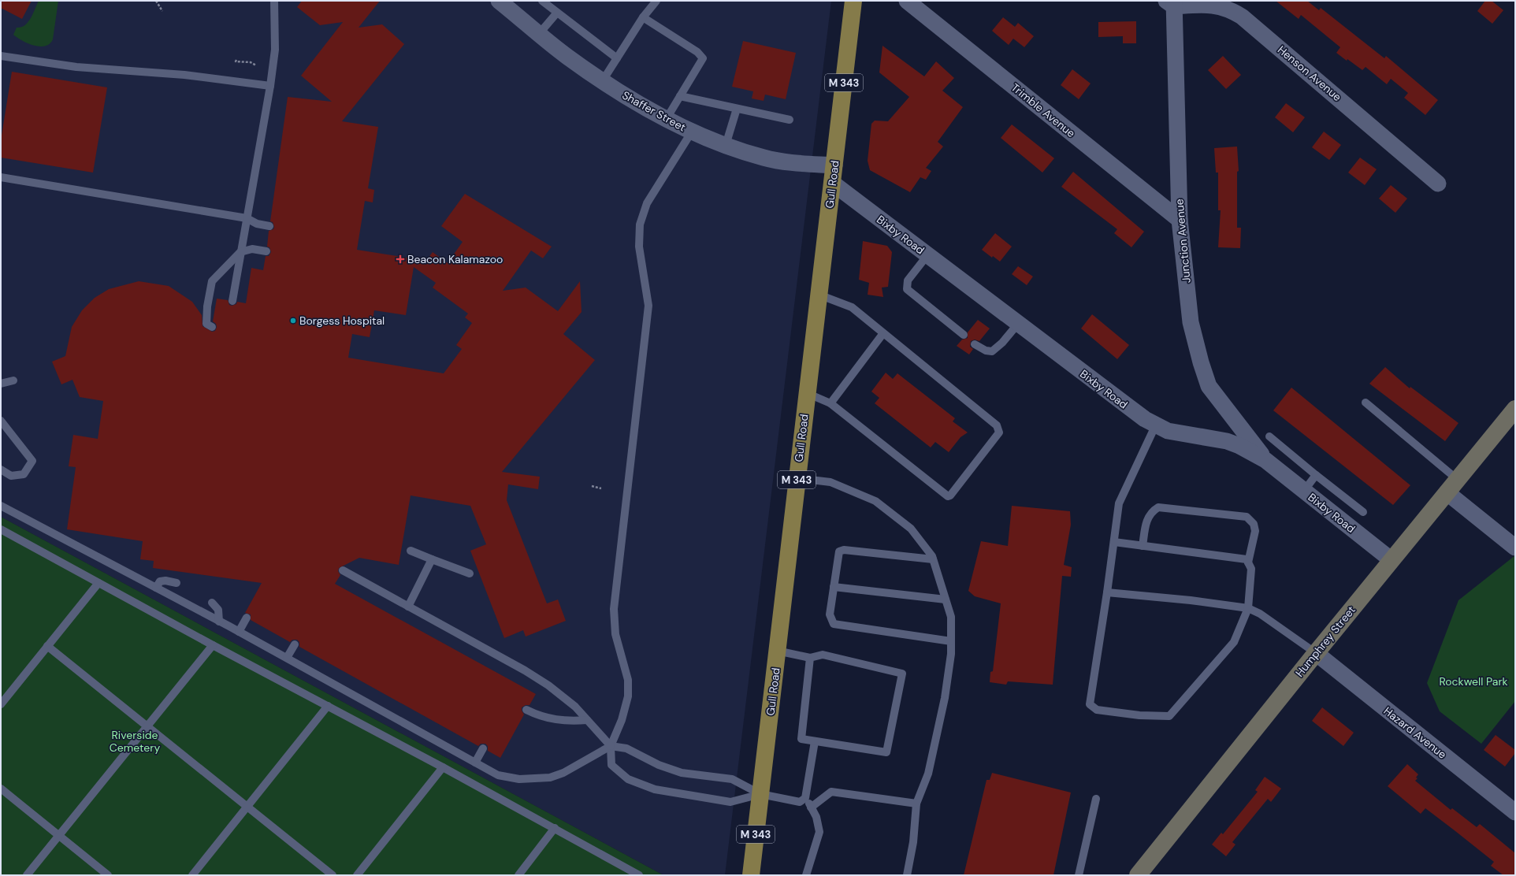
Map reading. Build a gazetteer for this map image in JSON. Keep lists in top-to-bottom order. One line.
{"streets":{"main road":["M 343","Gull Road"],"street":["Henson Avenue","Trimble Avenue","Shaffer Street","Bixby Road","Junction Avenue","Humphrey Street","Hazard Avenue"]},"crossings":[["Henson Avenue","Junction Avenue"],["Trimble Avenue","Junction Avenue"],["Shaffer Street","Gull Road"],["Gull Road","Bixby Road"],["Bixby Road","Junction Avenue"],["Bixby Road","Humphrey Street"],["Humphrey Street","Hazard Avenue"]],"parks":["Rockwell Park","Riverside Cemetery"],"places":{"health":["Beacon Kalamazoo"],"other":["Borgess Hospital"]}}
